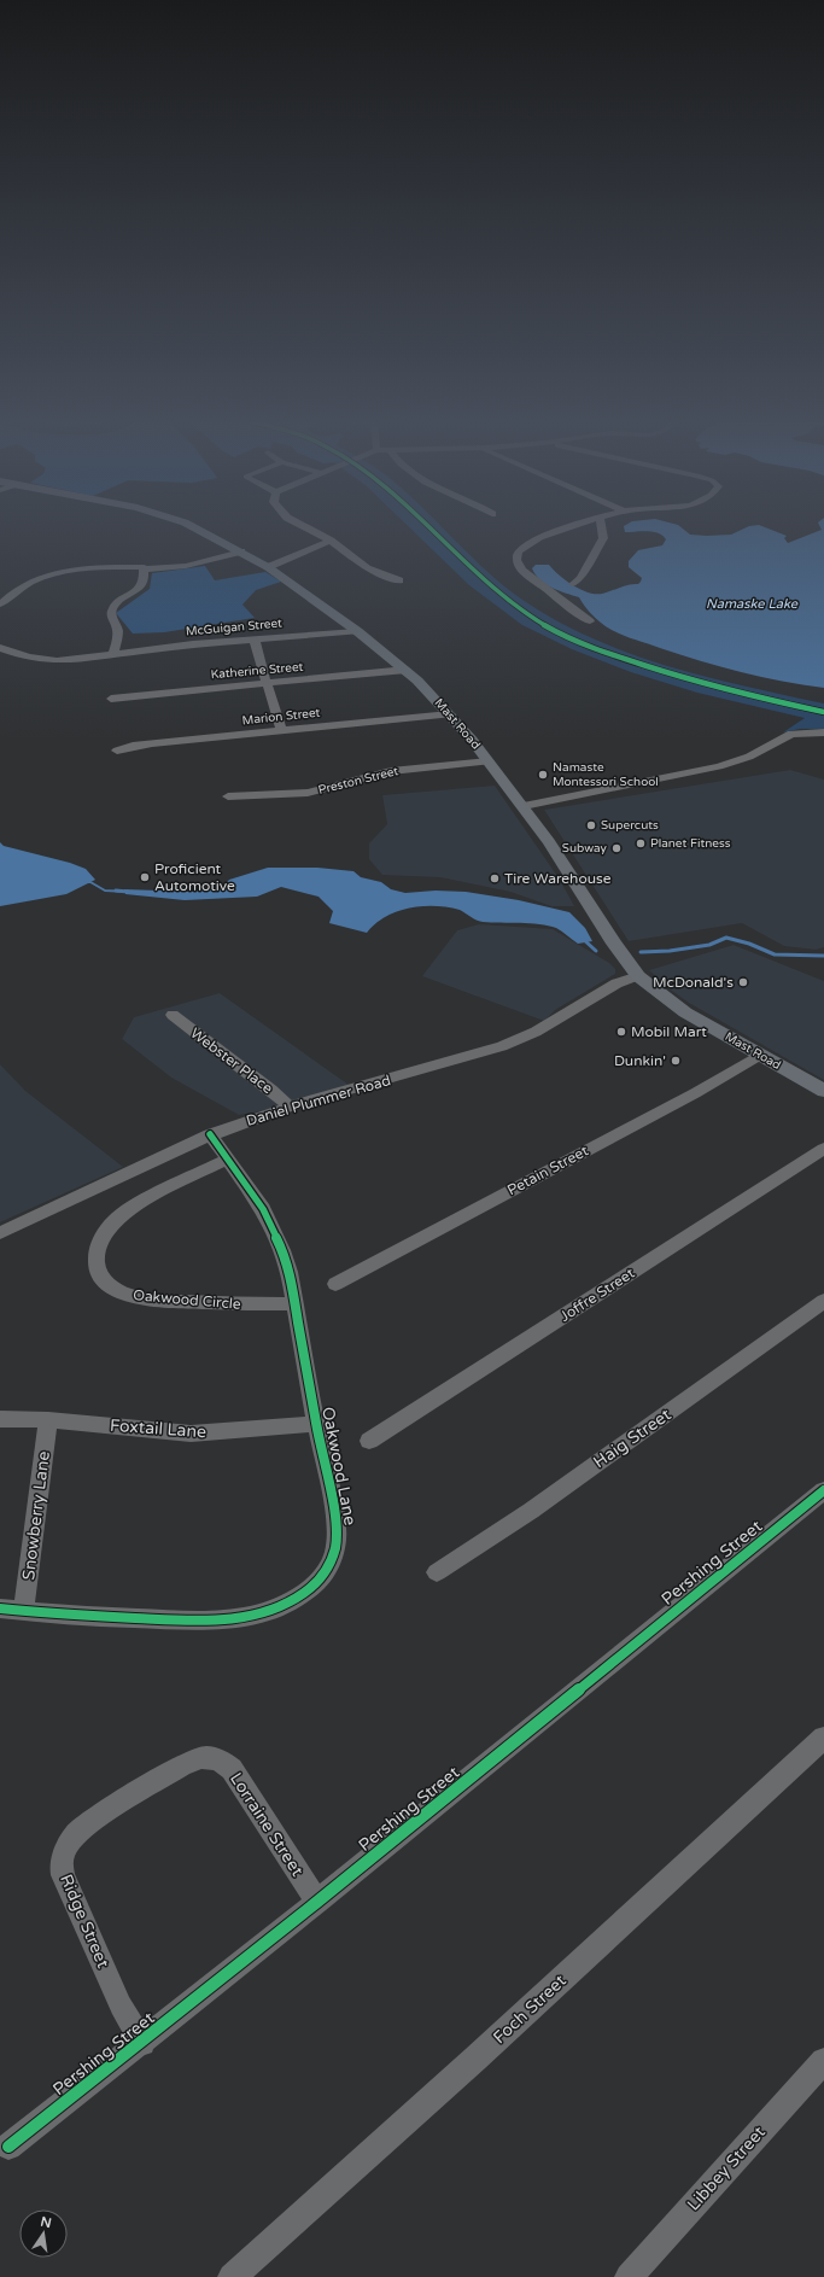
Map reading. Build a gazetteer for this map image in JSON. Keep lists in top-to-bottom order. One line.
{"streets":{"main road":["Mast Road"],"street":["McGuigan Street","Katherine Street","Marion Street","Preston Street","Webster Place","Daniel Plummer Road","Petain Street","Joffre Street","Oakwood Circle","Foxtail Lane","Haig Street","Oakwood Lane","Snowberry Lane","Pershing Street","Lorraine Street","Ridge Street","Foch Street","Libbey Street"]},"crossings":[["McGuigan Street","Mast Road"],["Katherine Street","Mast Road"],["Marion Street","Mast Road"],["Mast Road","Preston Street"],["Mast Road","Daniel Plummer Road"],["Mast Road","Petain Street"],["Webster Place","Daniel Plummer Road"],["Daniel Plummer Road","Oakwood Lane"],["Oakwood Circle","Oakwood Lane"],["Foxtail Lane","Oakwood Lane"],["Foxtail Lane","Snowberry Lane"],["Oakwood Lane","Snowberry Lane"],["Pershing Street","Lorraine Street"],["Pershing Street","Ridge Street"],["Lorraine Street","Ridge Street"]],"water":["Namaske Lake"],"places":["Namaste Montessori School","Supercuts","Planet Fitness","Subway","Proficient Automotive","Tire Warehouse","McDonald's","Mobil Mart","Dunkin'"],"north":"top"}
